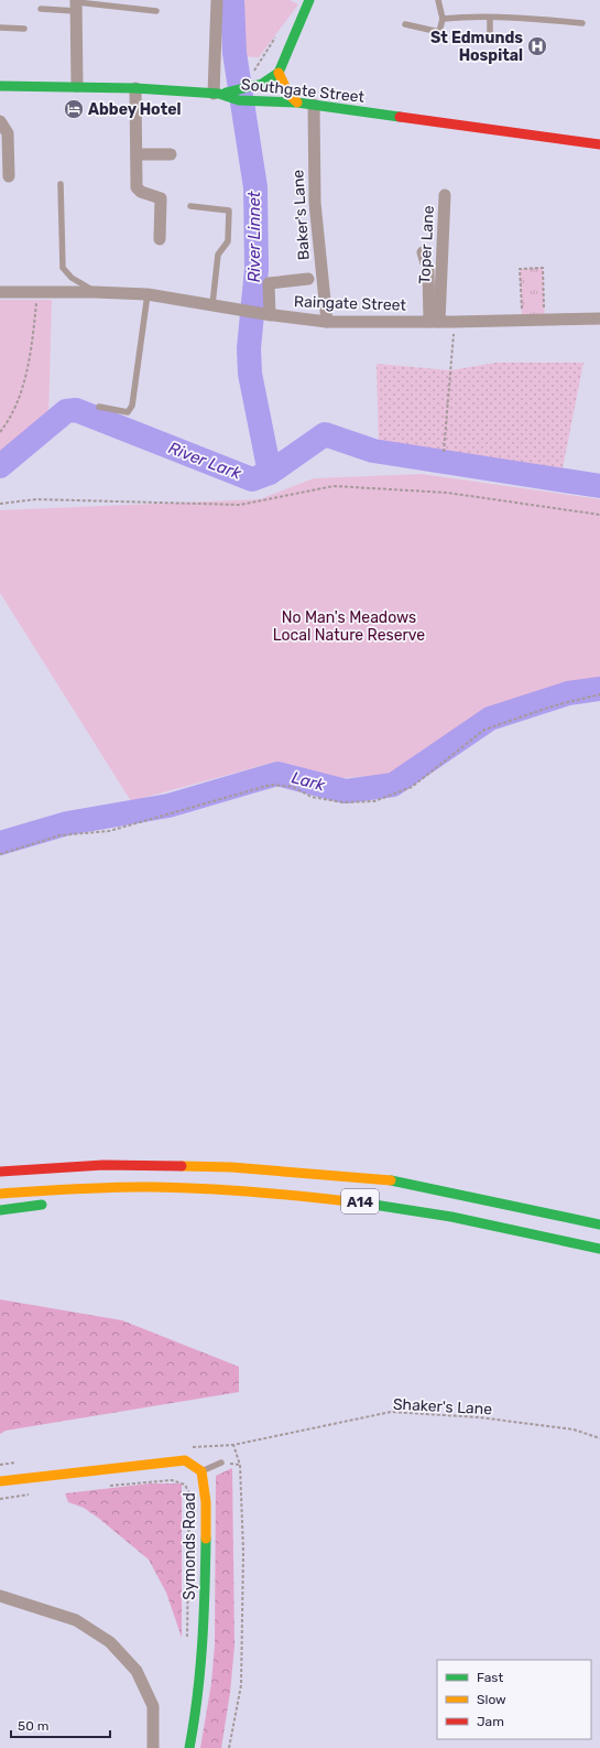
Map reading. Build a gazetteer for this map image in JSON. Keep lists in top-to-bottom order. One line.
{"streets":{"main road":["Southgate Street","A14","Symonds Road"],"street":["Baker's Lane","Toper Lane","Raingate Street"],"path":["Shaker's Lane"]},"crossings":[["Southgate Street","Baker's Lane"],["Baker's Lane","Raingate Street"],["Toper Lane","Raingate Street"]],"water":["River Linnet","River Lark","Lark"],"parks":["No Man's Meadows Local Nature Reserve"],"places":{"hospital":["St Edmunds Hospital"],"hotel":["Abbey Hotel"]},"legend":["Fast","Slow","Jam"],"scale_bar":"50 m"}
